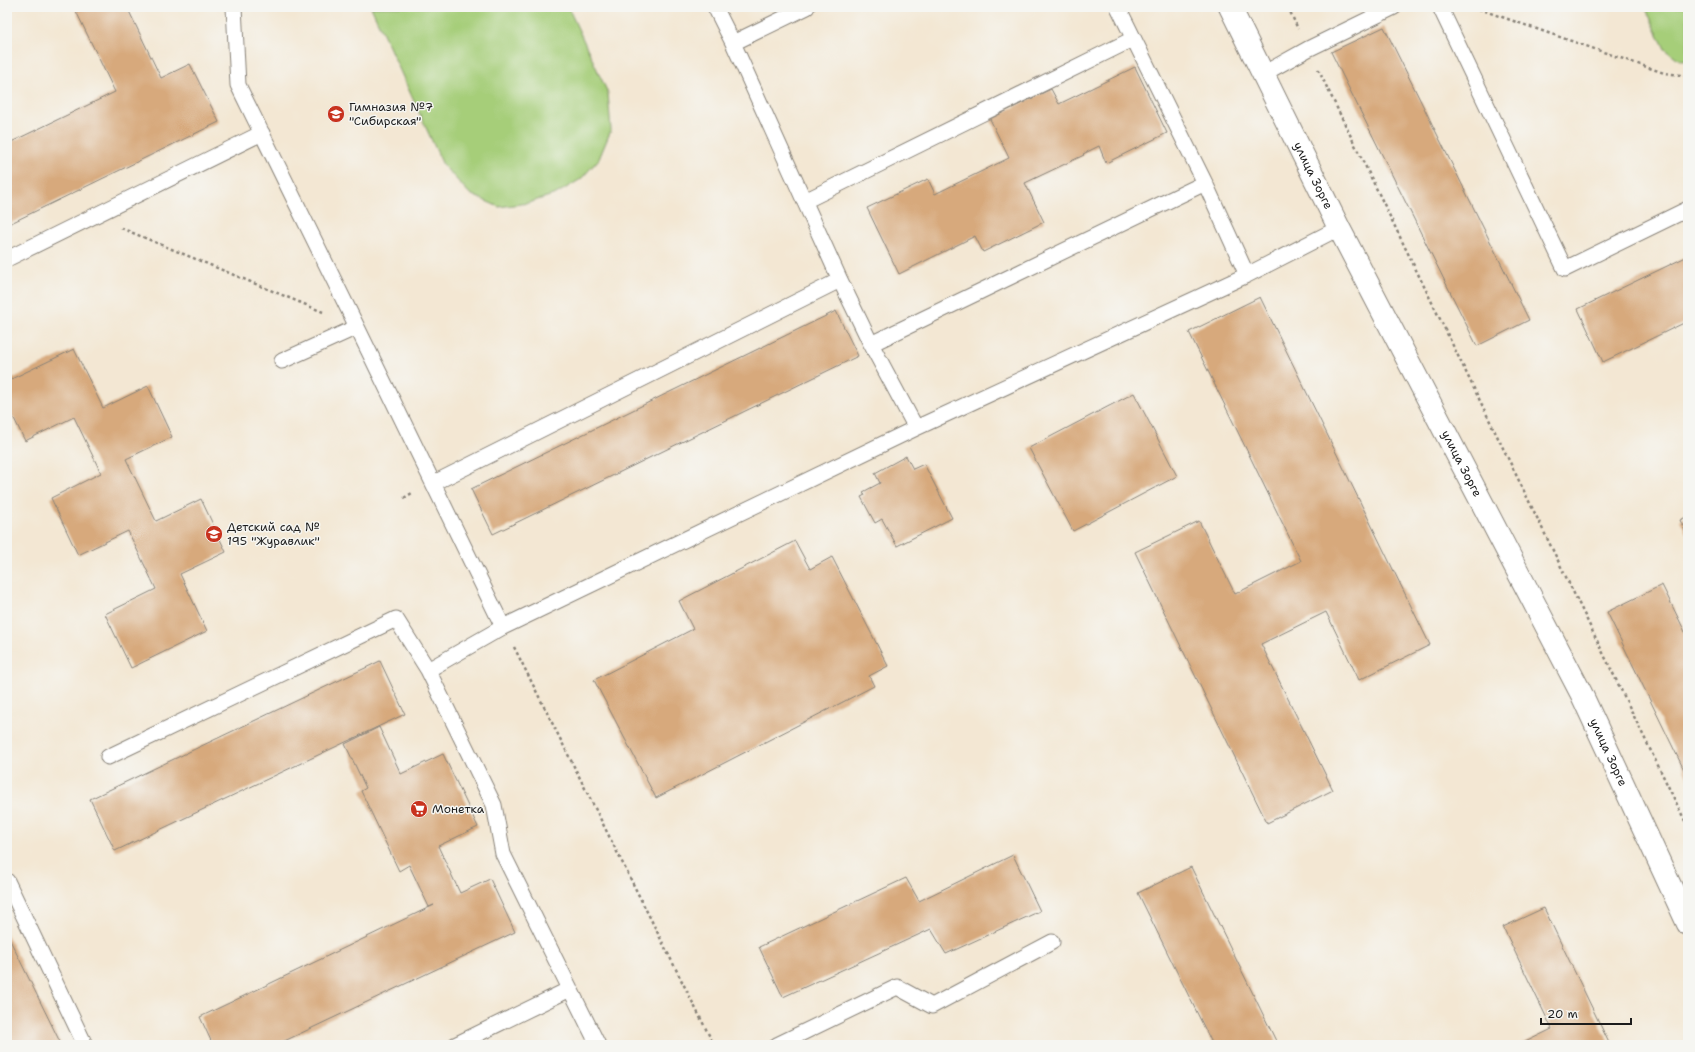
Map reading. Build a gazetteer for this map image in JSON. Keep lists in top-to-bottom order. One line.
{"streets":{"street":["улица Зорге"]},"places":{"school or university":["Гимназия №7 \"Сибирская\"","Детский сад № 195 \"Журавлик\""],"supermarket":["Монетка"]},"scale_bar":"20 m"}
